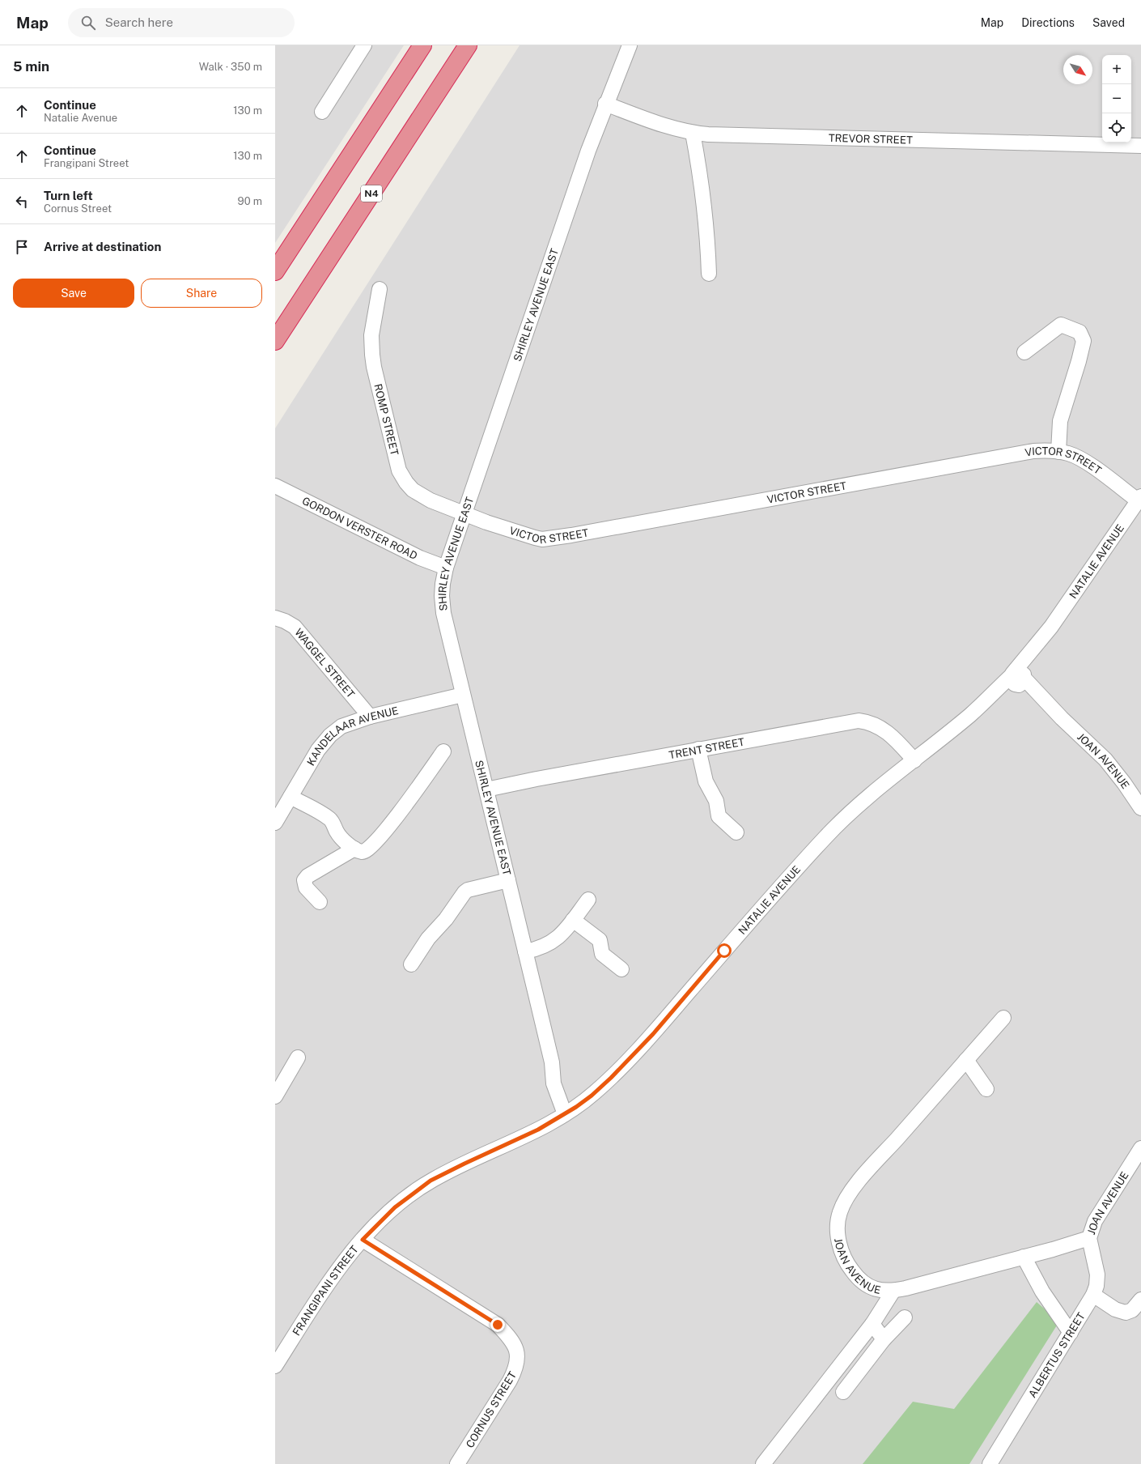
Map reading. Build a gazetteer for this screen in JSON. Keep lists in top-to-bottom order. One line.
{"streets":{"highway":["N4"],"street":["TREVOR STREET","SHIRLEY AVENUE EAST","ROMP STREET","VICTOR STREET","GORDON VERSTER ROAD","NATALIE AVENUE","WAGGEL STREET","KANDELAAR AVENUE","TRENT STREET","JOAN AVENUE","FRANGIPANI STREET","ALBERTUS STREET","CORNUS STREET"]},"crossings":[["TREVOR STREET","SHIRLEY AVENUE EAST"],["SHIRLEY AVENUE EAST","ROMP STREET"],["SHIRLEY AVENUE EAST","VICTOR STREET"],["SHIRLEY AVENUE EAST","GORDON VERSTER ROAD"],["SHIRLEY AVENUE EAST","NATALIE AVENUE"],["SHIRLEY AVENUE EAST","KANDELAAR AVENUE"],["SHIRLEY AVENUE EAST","TRENT STREET"],["SHIRLEY AVENUE EAST","FRANGIPANI STREET"],["ROMP STREET","VICTOR STREET"],["VICTOR STREET","NATALIE AVENUE"],["NATALIE AVENUE","TRENT STREET"],["NATALIE AVENUE","JOAN AVENUE"],["NATALIE AVENUE","FRANGIPANI STREET"],["WAGGEL STREET","KANDELAAR AVENUE"],["JOAN AVENUE","ALBERTUS STREET"],["FRANGIPANI STREET","CORNUS STREET"]],"north":"bottom right","page":{"header":"Map","search":"Search here","nav":["Map","Directions","Saved"],"heading":["5 min","Walk · 350 m"],"map_buttons":["+","−"],"list":[["Continue","Natalie Avenue","130 m"],["Continue","Frangipani Street","130 m"],["Turn left","Cornus Street","90 m"],"Arrive at destination"],"buttons":["Save","Share"]}}
